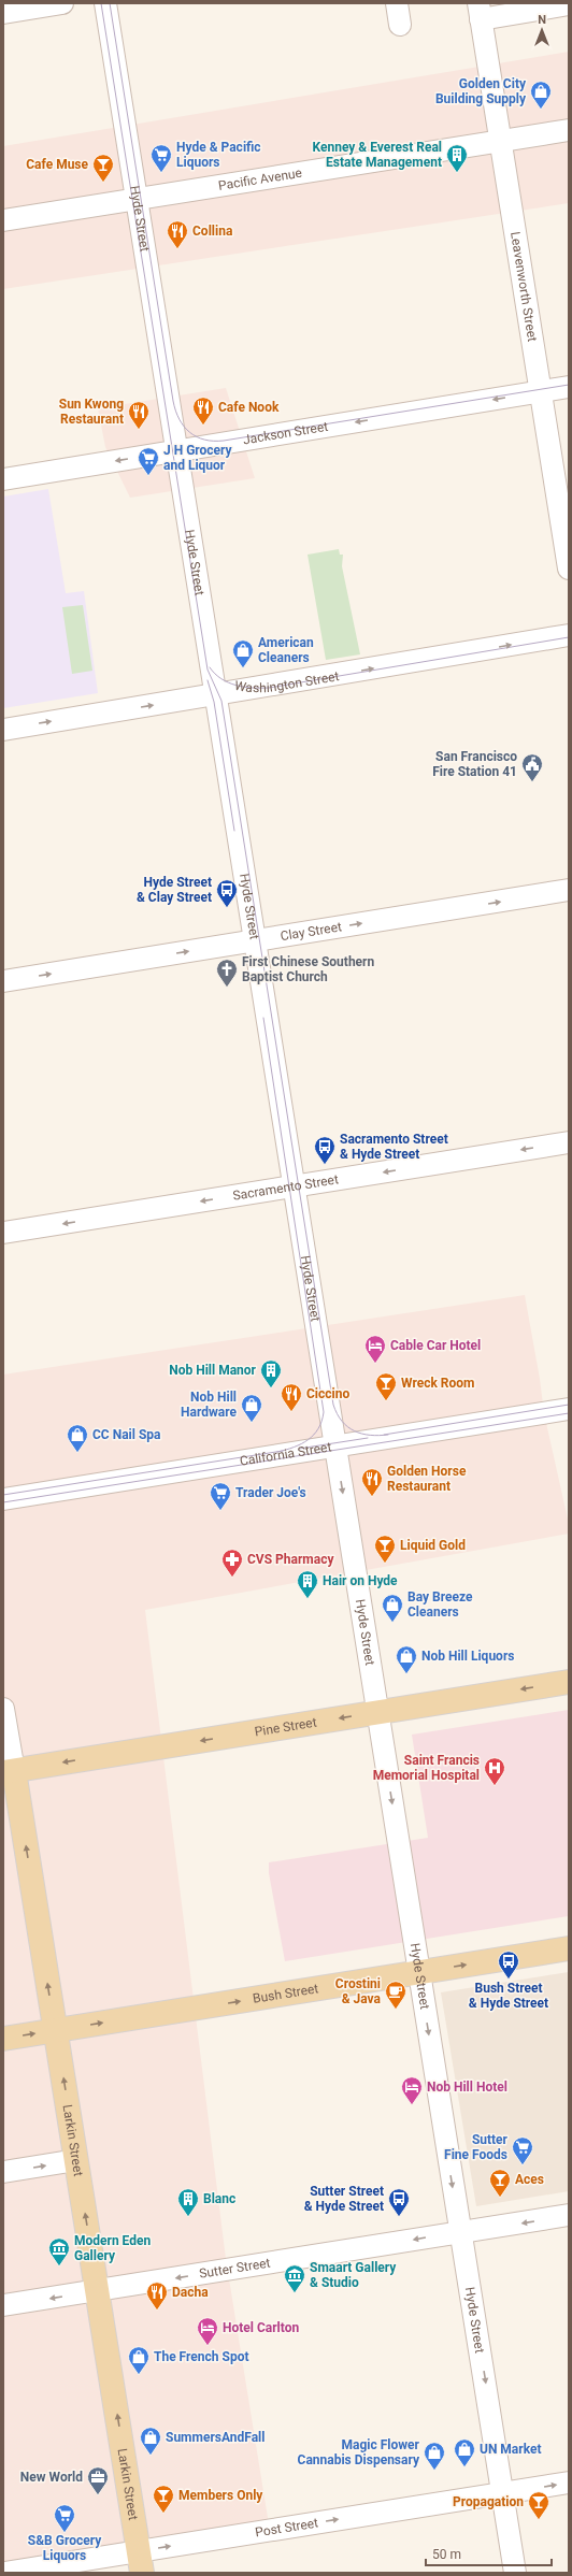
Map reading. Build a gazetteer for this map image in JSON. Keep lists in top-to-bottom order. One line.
{"streets":{"main road":["Pine Street","Bush Street","Larkin Street"],"street":["Pacific Avenue","Hyde Street","Leavenworth Street","Jackson Street","Washington Street","Clay Street","Sacramento Street","California Street","Sutter Street","Post Street"]},"crossings":[["Pacific Avenue","Hyde Street"],["Pacific Avenue","Leavenworth Street"],["Hyde Street","Jackson Street"],["Hyde Street","Washington Street"],["Hyde Street","Clay Street"],["Hyde Street","Sacramento Street"],["Hyde Street","California Street"],["Hyde Street","Pine Street"],["Hyde Street","Bush Street"],["Hyde Street","Sutter Street"],["Hyde Street","Post Street"],["Leavenworth Street","Jackson Street"],["Pine Street","Larkin Street"],["Bush Street","Larkin Street"],["Larkin Street","Sutter Street"],["Larkin Street","Post Street"]],"one_way":["Hyde Street","Jackson Street","Washington Street","Clay Street","Sacramento Street","Pine Street","Bush Street","Larkin Street","Sutter Street","Post Street"],"places":{"shop":["Golden City Building Supply","American Cleaners","Nob Hill Hardware","CC Nail Spa","Bay Breeze Cleaners","Nob Hill Liquors","The French Spot","SummersAndFall","UN Market","Magic Flower Cannabis Dispensary"],"supermarket":["Hyde & Pacific Liquors","J H Grocery and Liquor","Trader Joe's","Sutter Fine Foods","S&B Grocery Liquors"],"building":["Kenney & Everest Real Estate Management","Nob Hill Manor","Hair on Hyde","Blanc"],"bar":["Cafe Muse","Wreck Room","Liquid Gold","Aces","Members Only","Propagation"],"restaurant":["Collina","Cafe Nook","Sun Kwong Restaurant","Ciccino","Golden Horse Restaurant","Dacha"],"public building":["San Francisco Fire Station 41"],"bus stop":["Hyde Street & Clay Street","Sacramento Street & Hyde Street","Bush Street & Hyde Street","Sutter Street & Hyde Street"],"church":["First Chinese Southern Baptist Church"],"hotel":["Cable Car Hotel","Nob Hill Hotel","Hotel Carlton"],"pharmacy":["CVS Pharmacy"],"hospital":["Saint Francis Memorial Hospital"],"cafe":["Crostini & Java"],"museum":["Modern Eden Gallery","Smaart Gallery & Studio"],"office":["New World"]},"scale_bar":"50 m","north":"top"}
